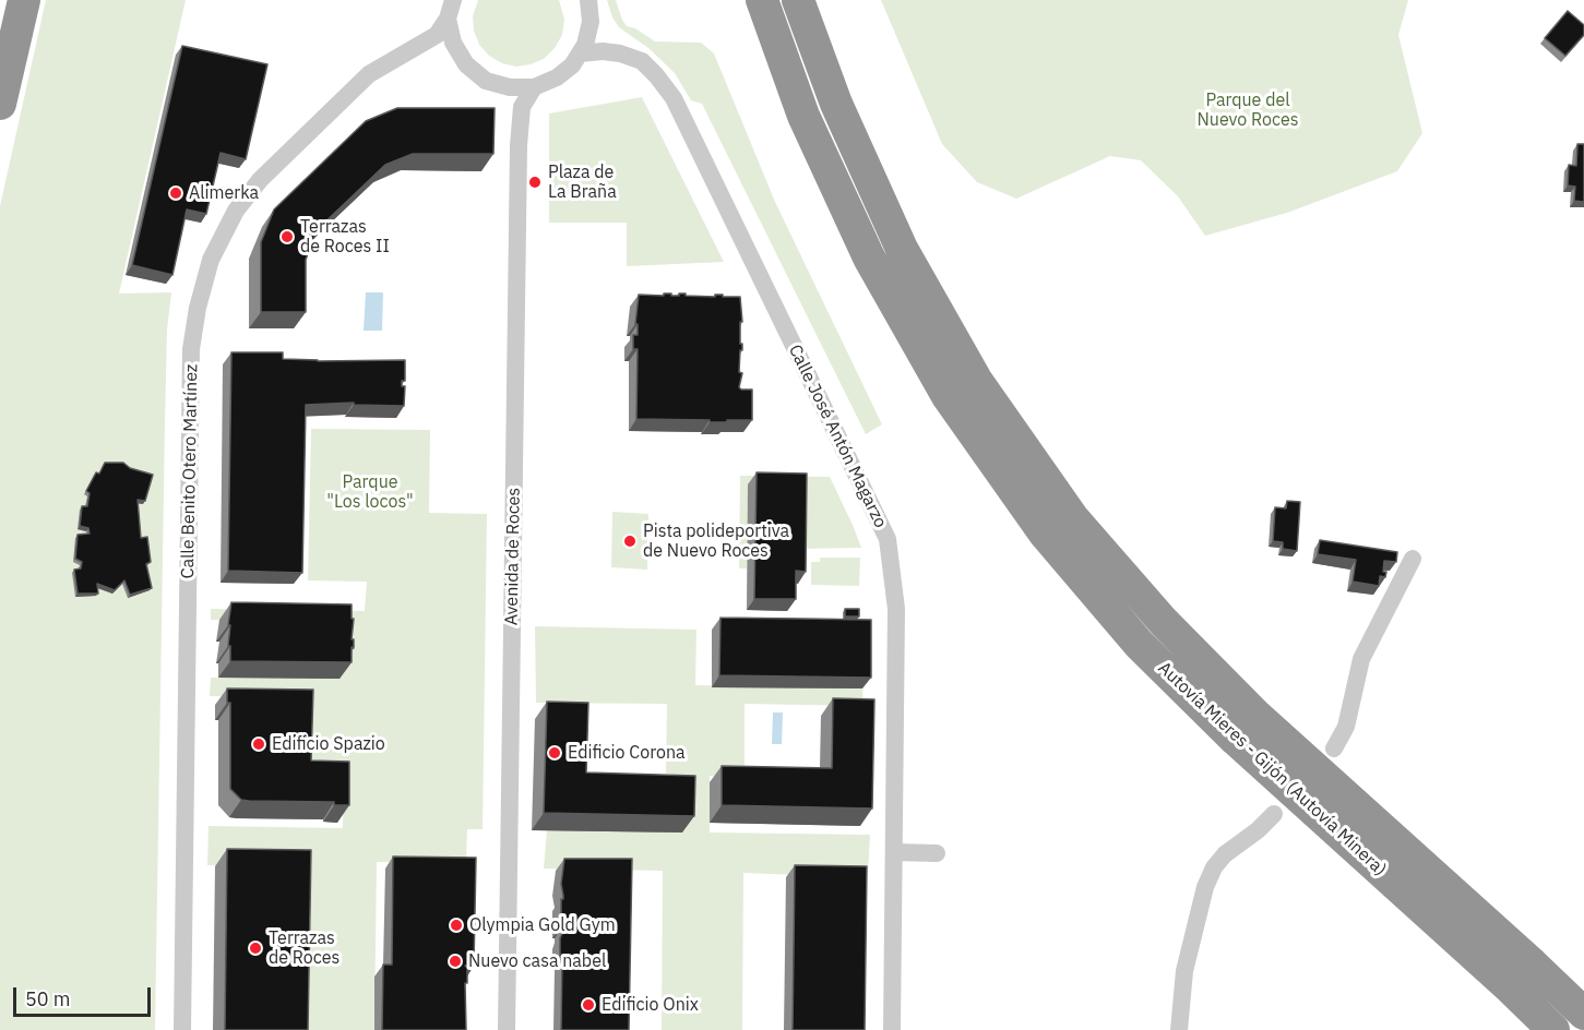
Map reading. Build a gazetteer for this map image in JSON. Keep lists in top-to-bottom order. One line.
{"streets":{"highway":["Autovía Mieres - Gijón (Autovía Minera)"],"street":["Calle José Antón Magarzo","Calle Benito Otero Martínez","Avenida de Roces"]},"parks":["Parque del Nuevo Roces","Parque \"Los locos\""],"places":["Plaza de La Braña","Alimerka","Terrazas de Roces II","Pista polideportiva de Nuevo Roces","Edificio Spazio","Edificio Corona","Olympia Gold Gym","Terrazas de Roces","Nuevo casa nabel","Edificio Onix"],"scale_bar":"50 m"}
